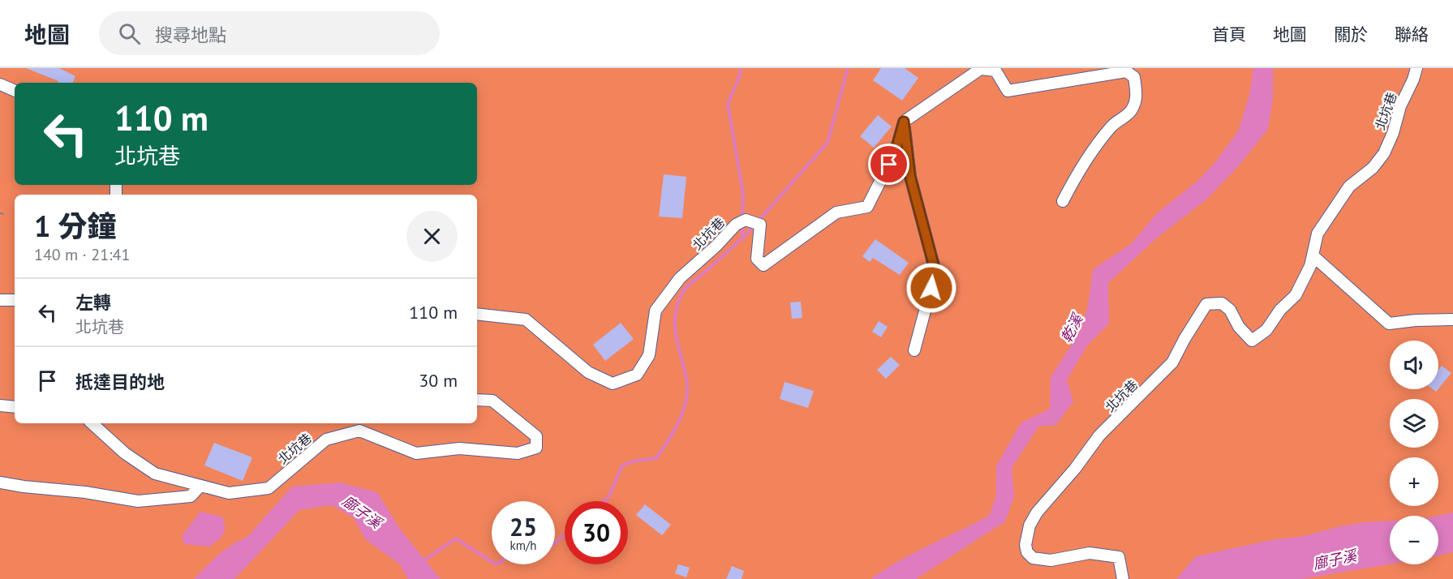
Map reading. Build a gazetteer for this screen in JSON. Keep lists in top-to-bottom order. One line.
{"streets":{"street":["北坑巷"]},"water":["乾溪","廍子溪"],"page":{"header":"地圖","search":"搜尋地點","nav":["首頁","地圖","關於","聯絡"],"turn":["110 m","北坑巷"],"heading":["1 分鐘","140 m · 21:41"],"list":[{"name":"左轉","note":"北坑巷","value":"110 m"},{"name":"抵達目的地","value":"30 m"}],"map_buttons":["+","−"],"speed":"25 km/h","limit":"30"}}
